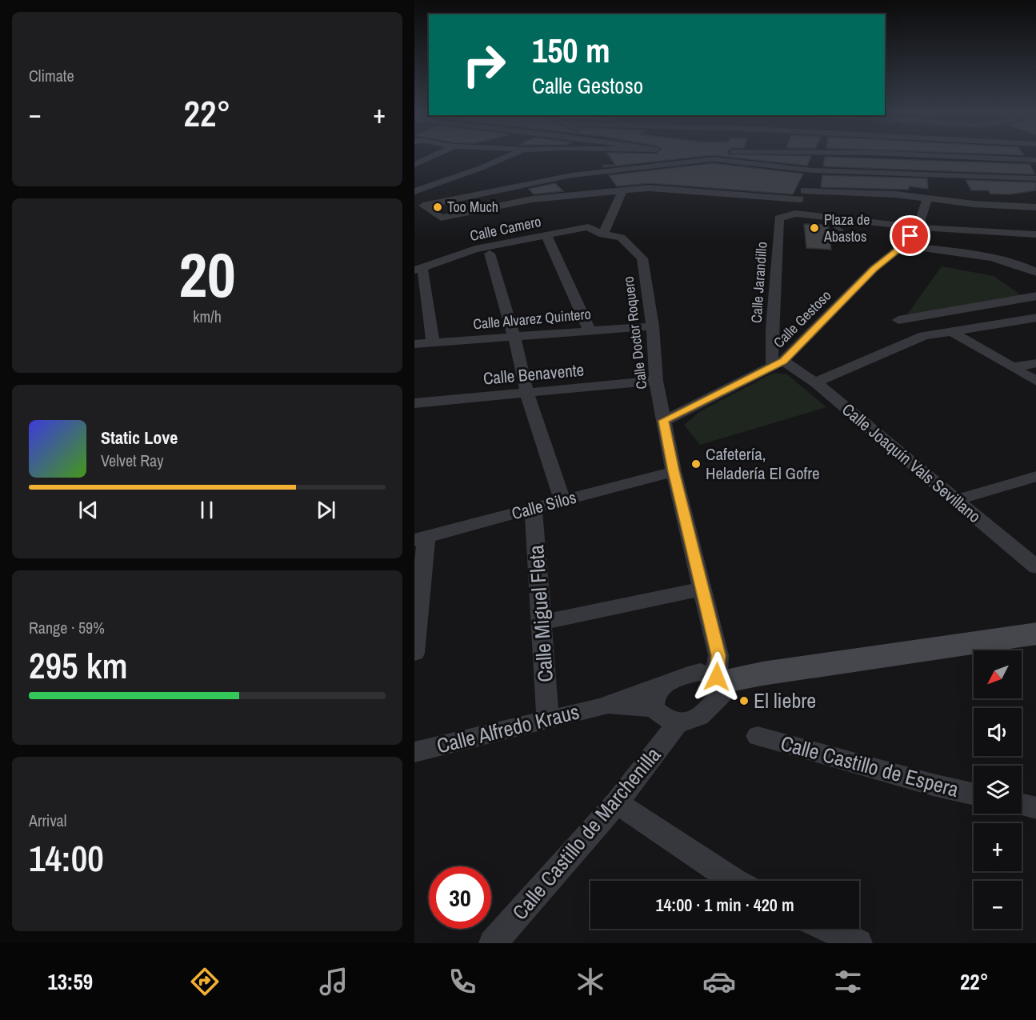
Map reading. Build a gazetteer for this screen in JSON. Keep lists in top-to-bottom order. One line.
{"streets":{"street":["Calle Camero","Calle Jarandillo","Calle Alvarez Quintero","Calle Gestoso","Calle Doctor Roquero","Calle Benavente","Calle Joaquín Vals Sevillano","Calle Silos","Calle Miguel Fleta","Calle Alfredo Kraus","Calle Castillo de Espera","Calle Castillo de Marchenilla"]},"crossings":[["Calle Camero","Calle Doctor Roquero"],["Calle Jarandillo","Calle Gestoso"],["Calle Jarandillo","Calle Joaquín Vals Sevillano"],["Calle Alvarez Quintero","Calle Doctor Roquero"],["Calle Gestoso","Calle Doctor Roquero"],["Calle Gestoso","Calle Joaquín Vals Sevillano"],["Calle Doctor Roquero","Calle Benavente"],["Calle Doctor Roquero","Calle Silos"],["Calle Doctor Roquero","Calle Castillo de Marchenilla"],["Calle Silos","Calle Miguel Fleta"],["Calle Miguel Fleta","Calle Alfredo Kraus"]],"places":["Too Much","Plaza de Abastos","Cafetería, Heladería El Gofre","El liebre"],"north":"bottom left","page":{"tile":["Climate",["20","km/h"],["Range · 59%","295 km"],["Arrival","14:00"]],"turn":["150 m","Calle Gestoso"],"heat":["−","22°","+"],"song":["Static Love","Velvet Ray"],"map_buttons":["+","−"],"limit":"30","trip":"14:00 · 1 min · 420 m","tabs":["13:59","22°"]}}
